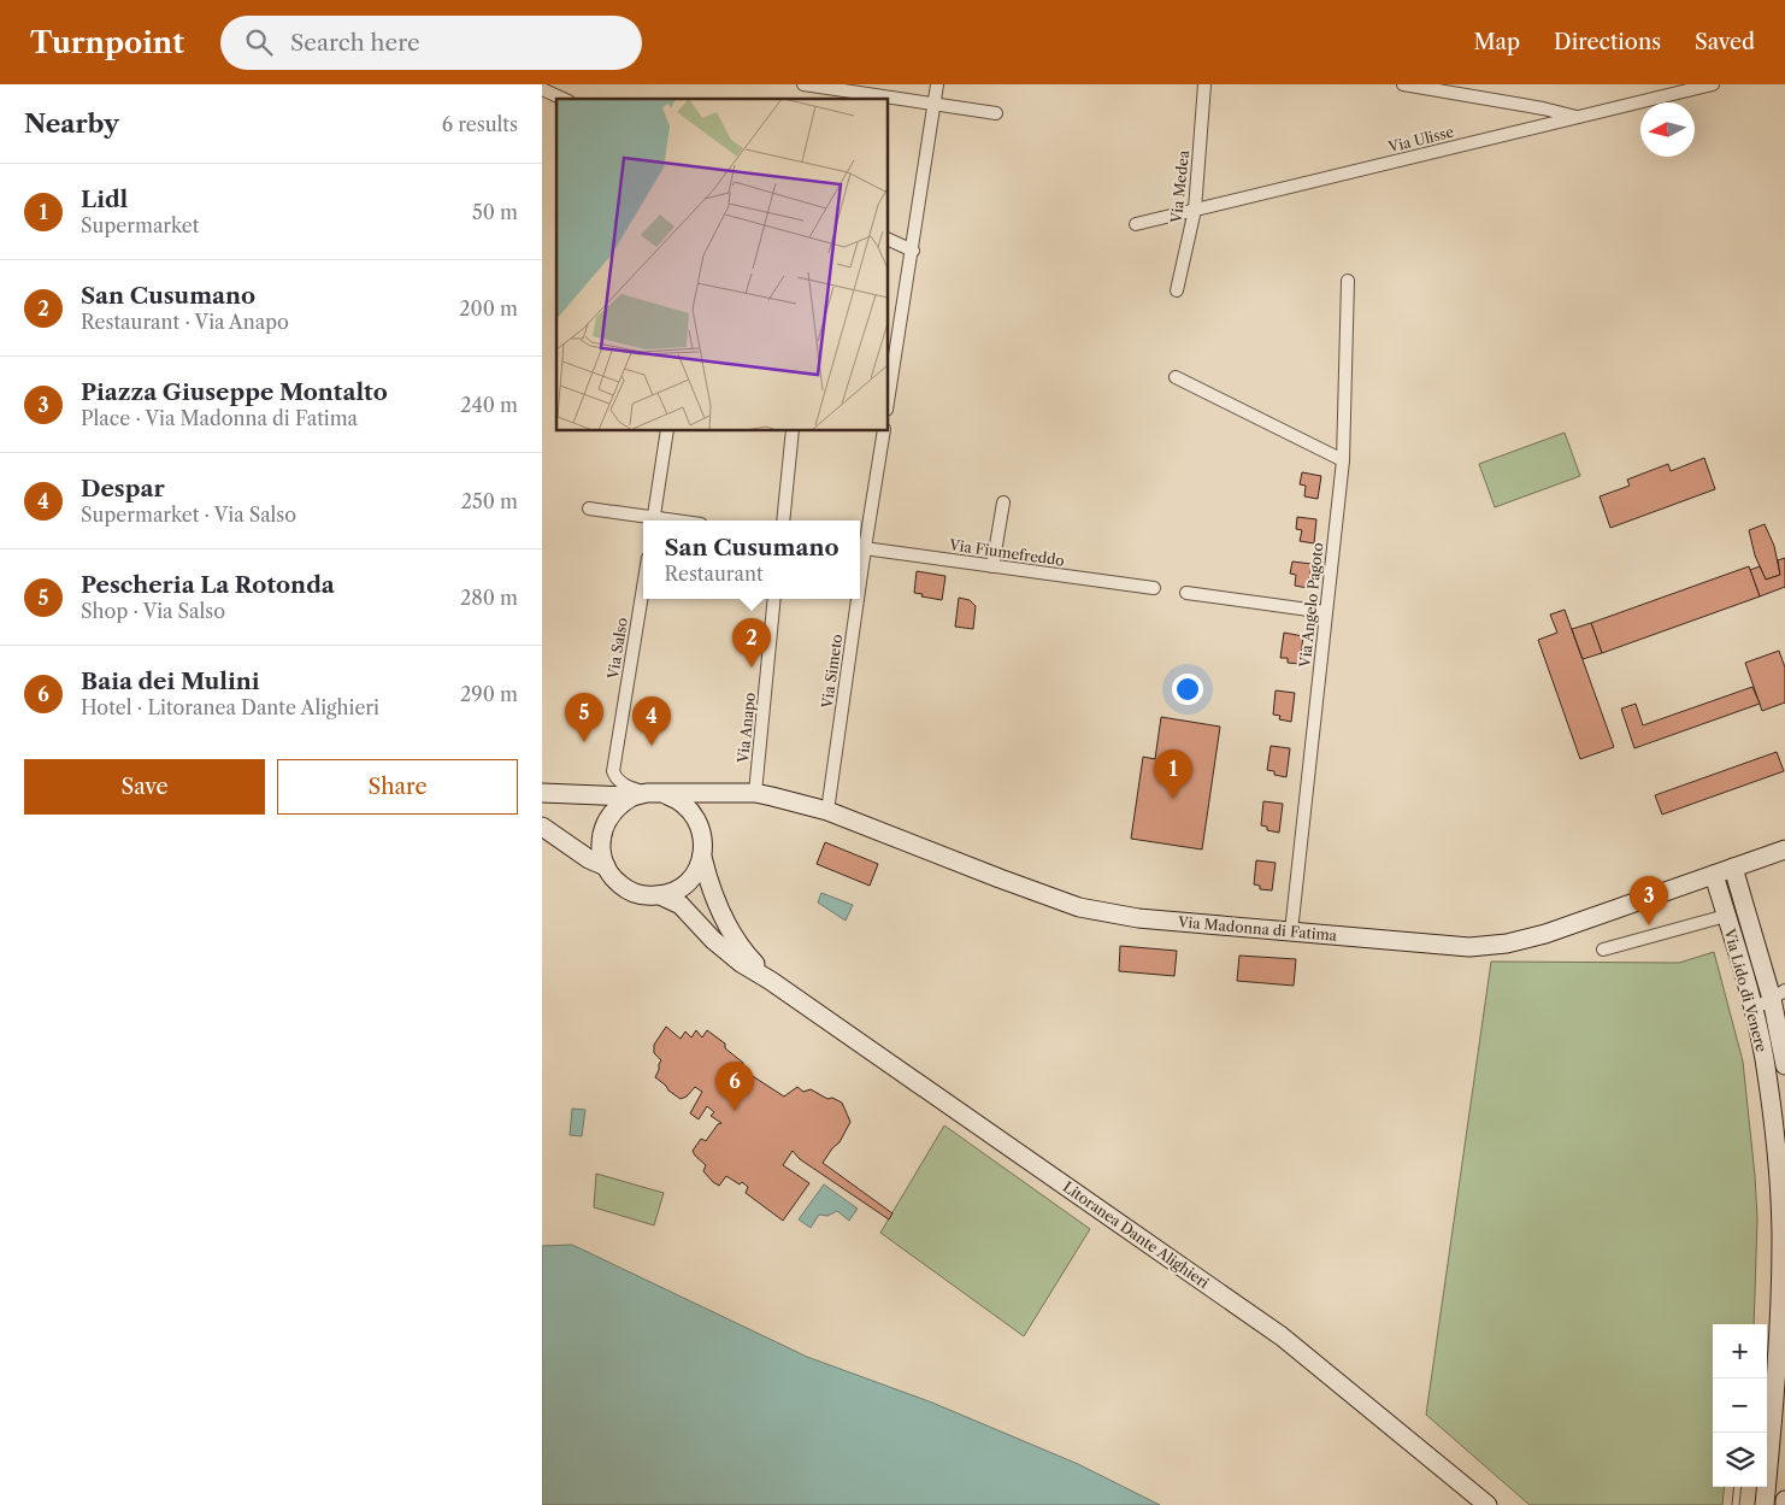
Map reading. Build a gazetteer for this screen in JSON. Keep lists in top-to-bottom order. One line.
{"streets":{"street":["Via Ulisse","Via Medea","Via Fiumefreddo","Via Angelo Pagoto","Via Salso","Via Simeto","Via Anapo","Via Madonna di Fatima","Via Lido di Venere","Litoranea Dante Alighieri"]},"crossings":[["Via Ulisse","Via Medea"],["Via Fiumefreddo","Via Simeto"],["Via Angelo Pagoto","Via Madonna di Fatima"],["Via Salso","Via Madonna di Fatima"],["Via Simeto","Via Madonna di Fatima"],["Via Anapo","Via Madonna di Fatima"],["Via Madonna di Fatima","Via Lido di Venere"]],"north":"left","page":{"header":"Turnpoint","search":"Search here","nav":["Map","Directions","Saved"],"heading":["Nearby","6 results"],"list":[{"mark":"1","name":"Lidl","note":"Supermarket","value":"50 m"},{"mark":"2","name":"San Cusumano","note":"Restaurant · Via Anapo","value":"200 m"},{"mark":"3","name":"Piazza Giuseppe Montalto","note":"Place · Via Madonna di Fatima","value":"240 m"},{"mark":"4","name":"Despar","note":"Supermarket · Via Salso","value":"250 m"},{"mark":"5","name":"Pescheria La Rotonda","note":"Shop · Via Salso","value":"280 m"},{"mark":"6","name":"Baia dei Mulini","note":"Hotel · Litoranea Dante Alighieri","value":"290 m"}],"popup":["San Cusumano","Restaurant"],"pins":["2","5","4","1","3","6"],"buttons":["Save","Share"],"map_buttons":["+","−"]}}
